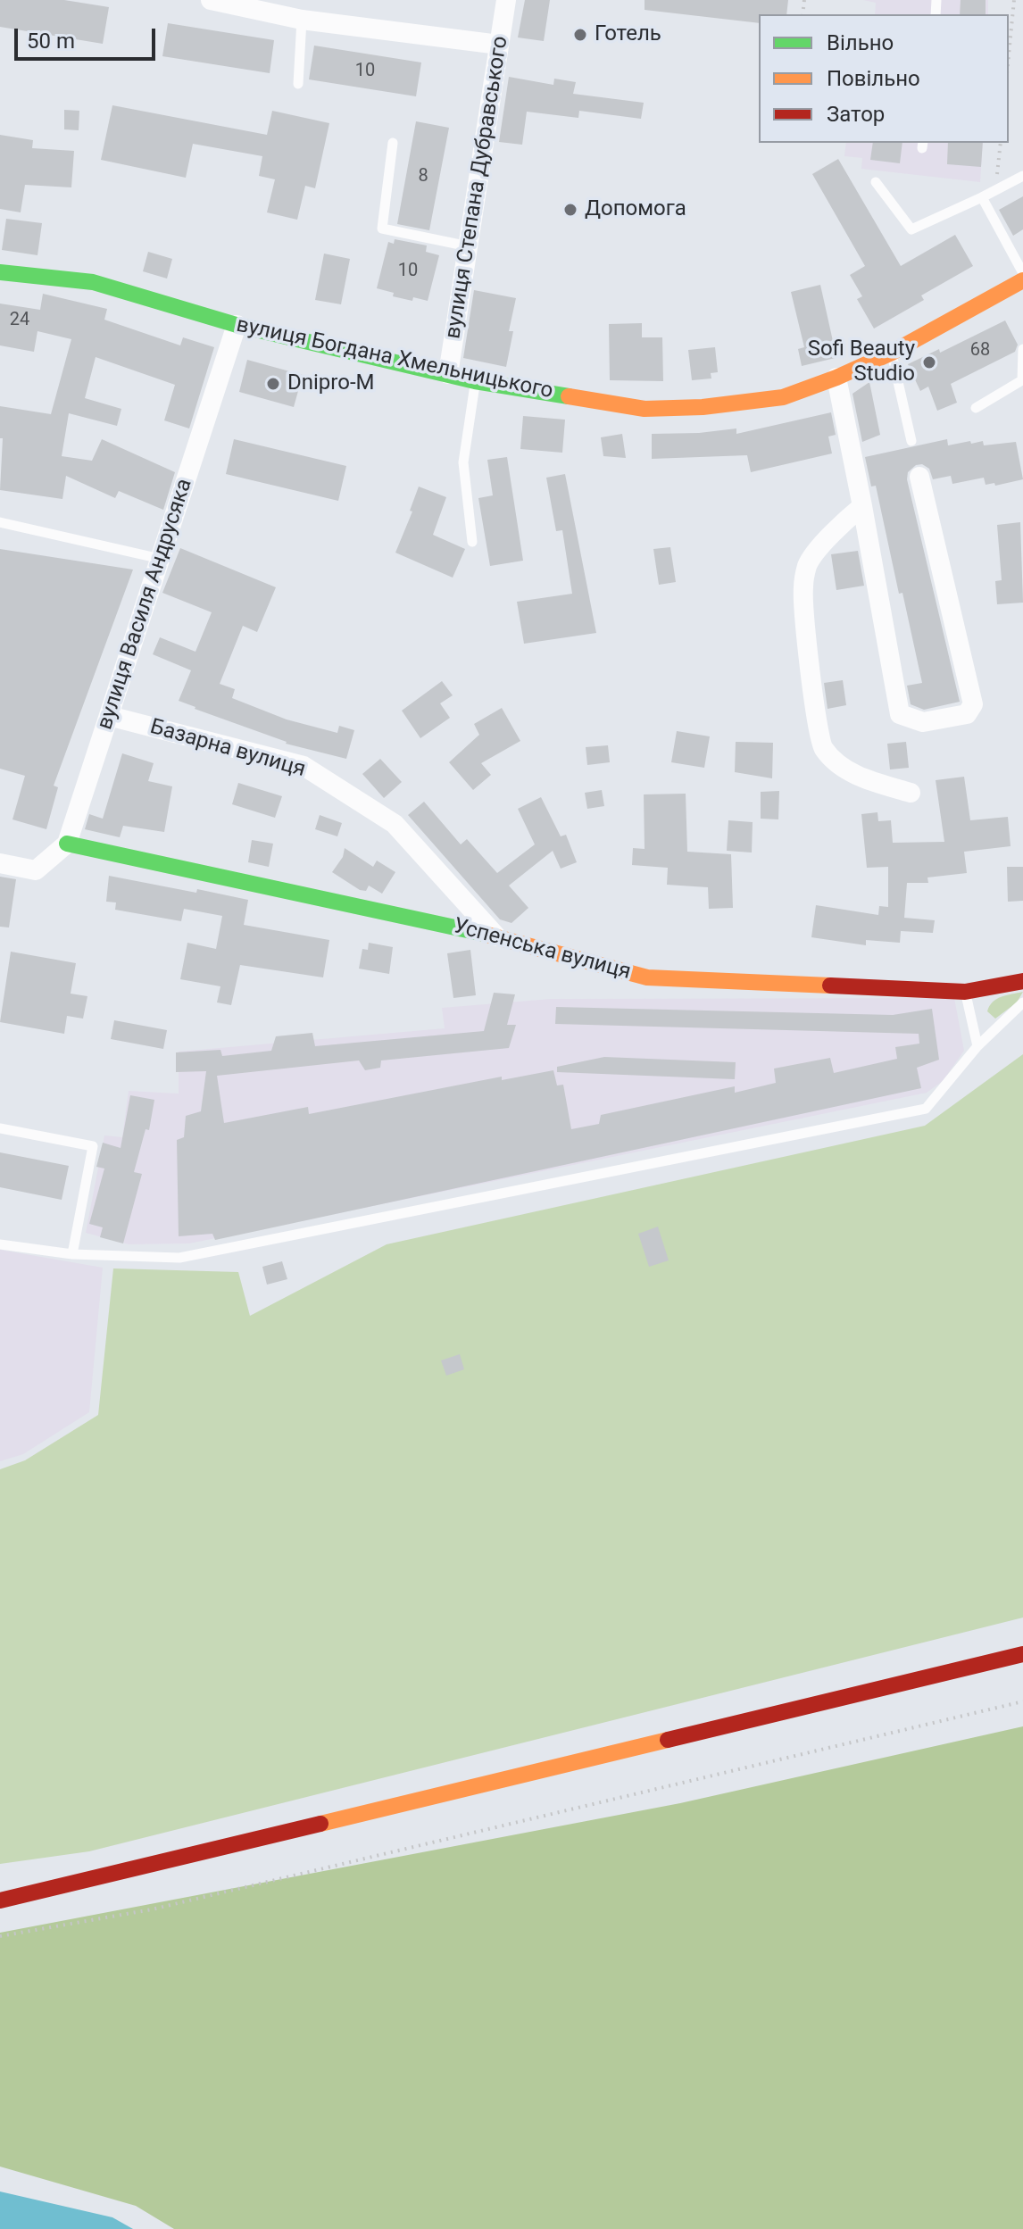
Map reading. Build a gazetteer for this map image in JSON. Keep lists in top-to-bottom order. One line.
{"streets":{"main road":["вулиця Богдана Хмельницького","Успенська вулиця"],"street":["вулиця Степана Дубравського","вулиця Василя Андрусяка","Базарна вулиця"]},"crossings":[["вулиця Степана Дубравського","вулиця Богдана Хмельницького"],["вулиця Богдана Хмельницького","вулиця Василя Андрусяка"],["вулиця Василя Андрусяка","Базарна вулиця"],["вулиця Василя Андрусяка","Успенська вулиця"],["Базарна вулиця","Успенська вулиця"]],"places":["Готель","Допомога","Sofi Beauty Studio","Dnipro-M"],"house_numbers":["10","8","10","24","68"],"legend":["Вільно","Повільно","Затор"],"scale_bar":"50 m"}
